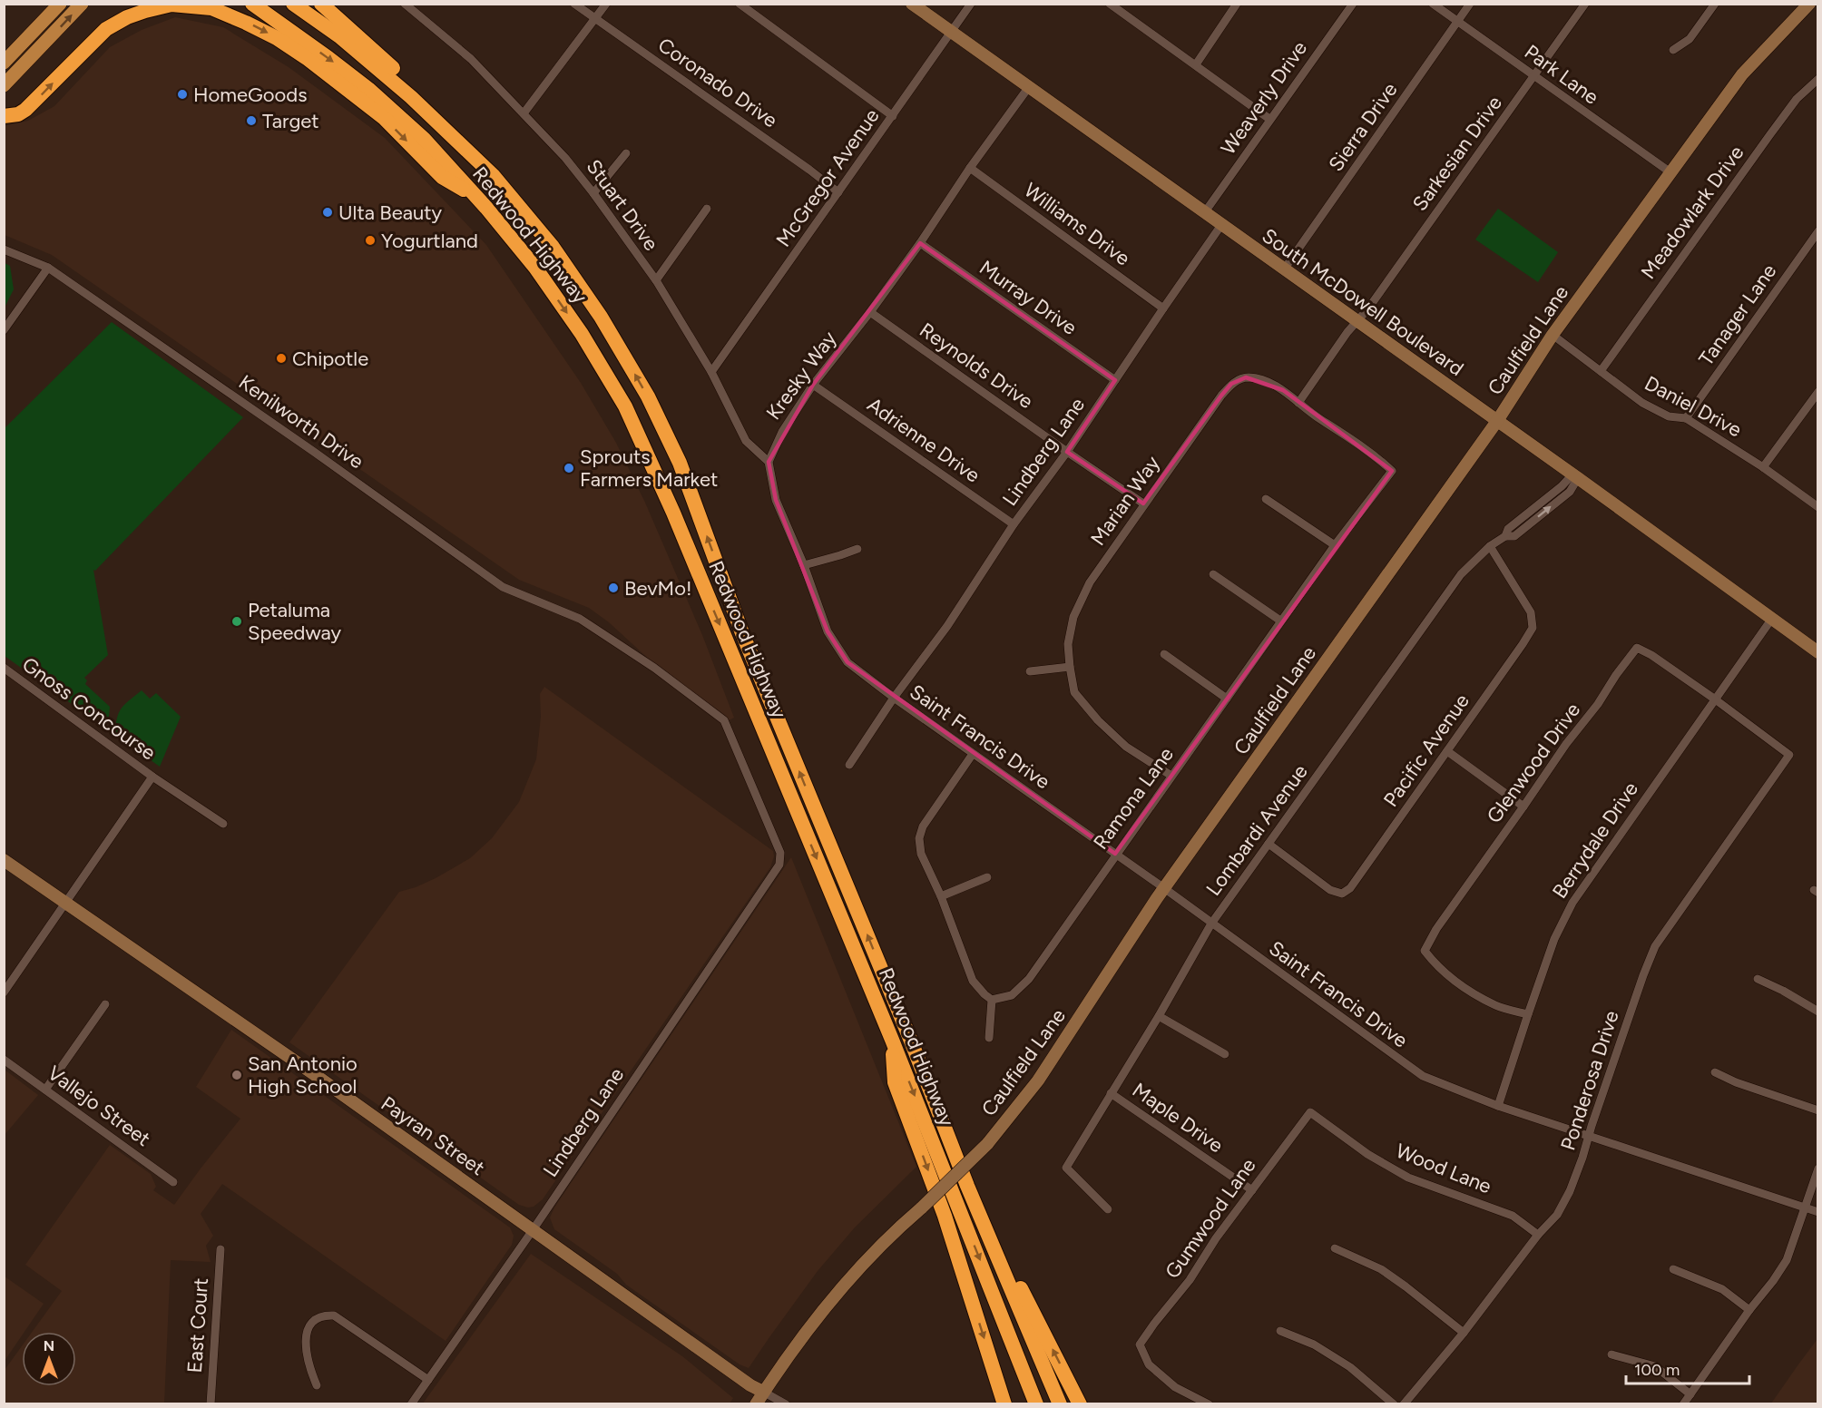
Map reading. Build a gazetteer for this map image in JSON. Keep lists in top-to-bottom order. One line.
{"streets":{"highway":["Redwood Highway"],"main road":["South McDowell Boulevard","Caulfield Lane","Payran Street"],"street":["Park Lane","Coronado Drive","Weaverly Drive","Sierra Drive","Sarkesian Drive","McGregor Avenue","Stuart Drive","Meadowlark Drive","Williams Drive","Murray Drive","Tanager Lane","Reynolds Drive","Kresky Way","Daniel Drive","Kenilworth Drive","Adrienne Drive","Lindberg Lane","Marian Way","Gnoss Concourse","Saint Francis Drive","Pacific Avenue","Glenwood Drive","Ramona Lane","Lombardi Avenue","Berrydale Drive","Ponderosa Drive","Vallejo Street","Maple Drive","Wood Lane","Gumwood Lane","East Court"]},"crossings":[["Park Lane","Sierra Drive"],["Park Lane","Sarkesian Drive"],["Park Lane","Caulfield Lane"],["Coronado Drive","McGregor Avenue"],["Weaverly Drive","South McDowell Boulevard"],["Sierra Drive","South McDowell Boulevard"],["Sarkesian Drive","South McDowell Boulevard"],["McGregor Avenue","Stuart Drive"],["McGregor Avenue","South McDowell Boulevard"],["Stuart Drive","Kresky Way"],["Meadowlark Drive","Daniel Drive"],["Williams Drive","Kresky Way"],["Williams Drive","Lindberg Lane"],["Murray Drive","Kresky Way"],["Murray Drive","Lindberg Lane"],["South McDowell Boulevard","Caulfield Lane"],["South McDowell Boulevard","Kresky Way"],["South McDowell Boulevard","Lindberg Lane"],["South McDowell Boulevard","Lombardi Avenue"],["South McDowell Boulevard","Berrydale Drive"],["Tanager Lane","Daniel Drive"],["Caulfield Lane","Daniel Drive"],["Caulfield Lane","Saint Francis Drive"],["Caulfield Lane","Payran Street"],["Reynolds Drive","Kresky Way"],["Reynolds Drive","Lindberg Lane"],["Reynolds Drive","Marian Way"],["Kresky Way","Adrienne Drive"],["Kenilworth Drive","Lindberg Lane"],["Adrienne Drive","Lindberg Lane"],["Lindberg Lane","Saint Francis Drive"],["Lindberg Lane","Payran Street"],["Marian Way","Ramona Lane"],["Gnoss Concourse","Payran Street"],["Saint Francis Drive","Ramona Lane"],["Saint Francis Drive","Lombardi Avenue"],["Saint Francis Drive","Berrydale Drive"],["Saint Francis Drive","Ponderosa Drive"],["Pacific Avenue","Lombardi Avenue"],["Glenwood Drive","Berrydale Drive"],["Glenwood Drive","Ponderosa Drive"],["Lombardi Avenue","Maple Drive"],["Ponderosa Drive","Wood Lane"],["Maple Drive","Gumwood Lane"],["Wood Lane","Gumwood Lane"]],"places":["HomeGoods","Target","Ulta Beauty","Yogurtland","Chipotle","Sprouts Farmers Market","BevMo!","Petaluma Speedway","San Antonio High School"],"scale_bar":"100 m","north":"top"}
